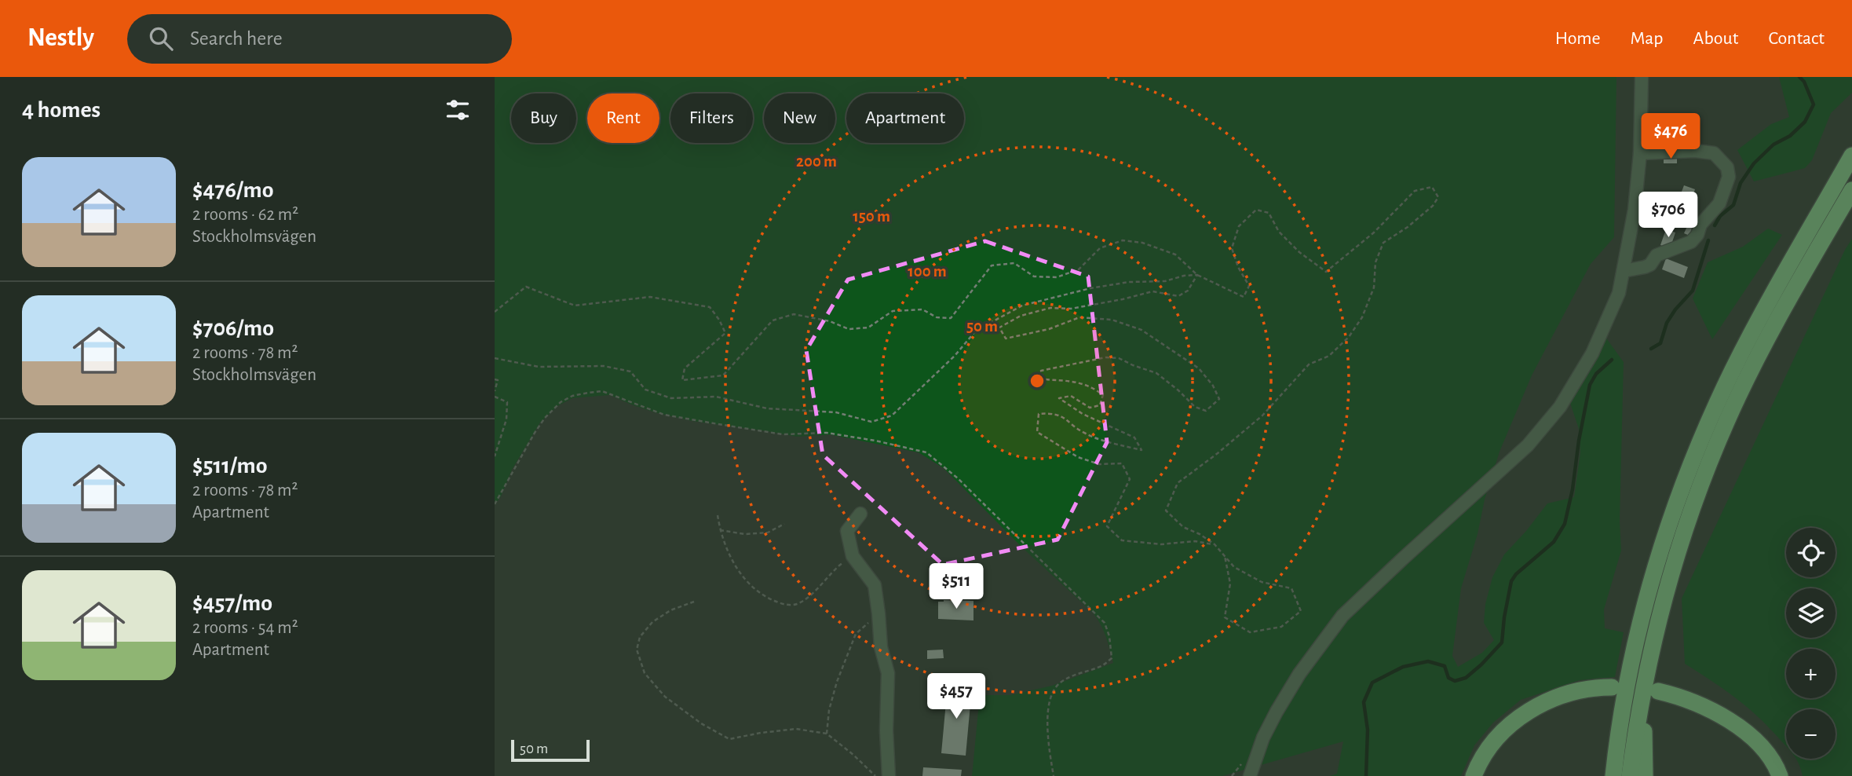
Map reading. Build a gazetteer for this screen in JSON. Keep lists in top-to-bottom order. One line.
{"scale_bar":"50 m","page":{"header":"Nestly","search":"Search here","nav":["Home","Map","About","Contact"],"heading":"4 homes","chip":["Buy","Rent","Filters","New","Apartment"],"price":["$476","$706","$511","$457"],"list":[{"name":"$476/mo","note":"2 rooms · 62 m² · Stockholmsvägen"},{"name":"$706/mo","note":"2 rooms · 78 m² · Stockholmsvägen"},{"name":"$511/mo","note":"2 rooms · 78 m² · Apartment"},{"name":"$457/mo","note":"2 rooms · 54 m² · Apartment"}],"map_buttons":["+","−"],"scale":"50 m"},"rings":["200 m","150 m","100 m","50 m"]}
